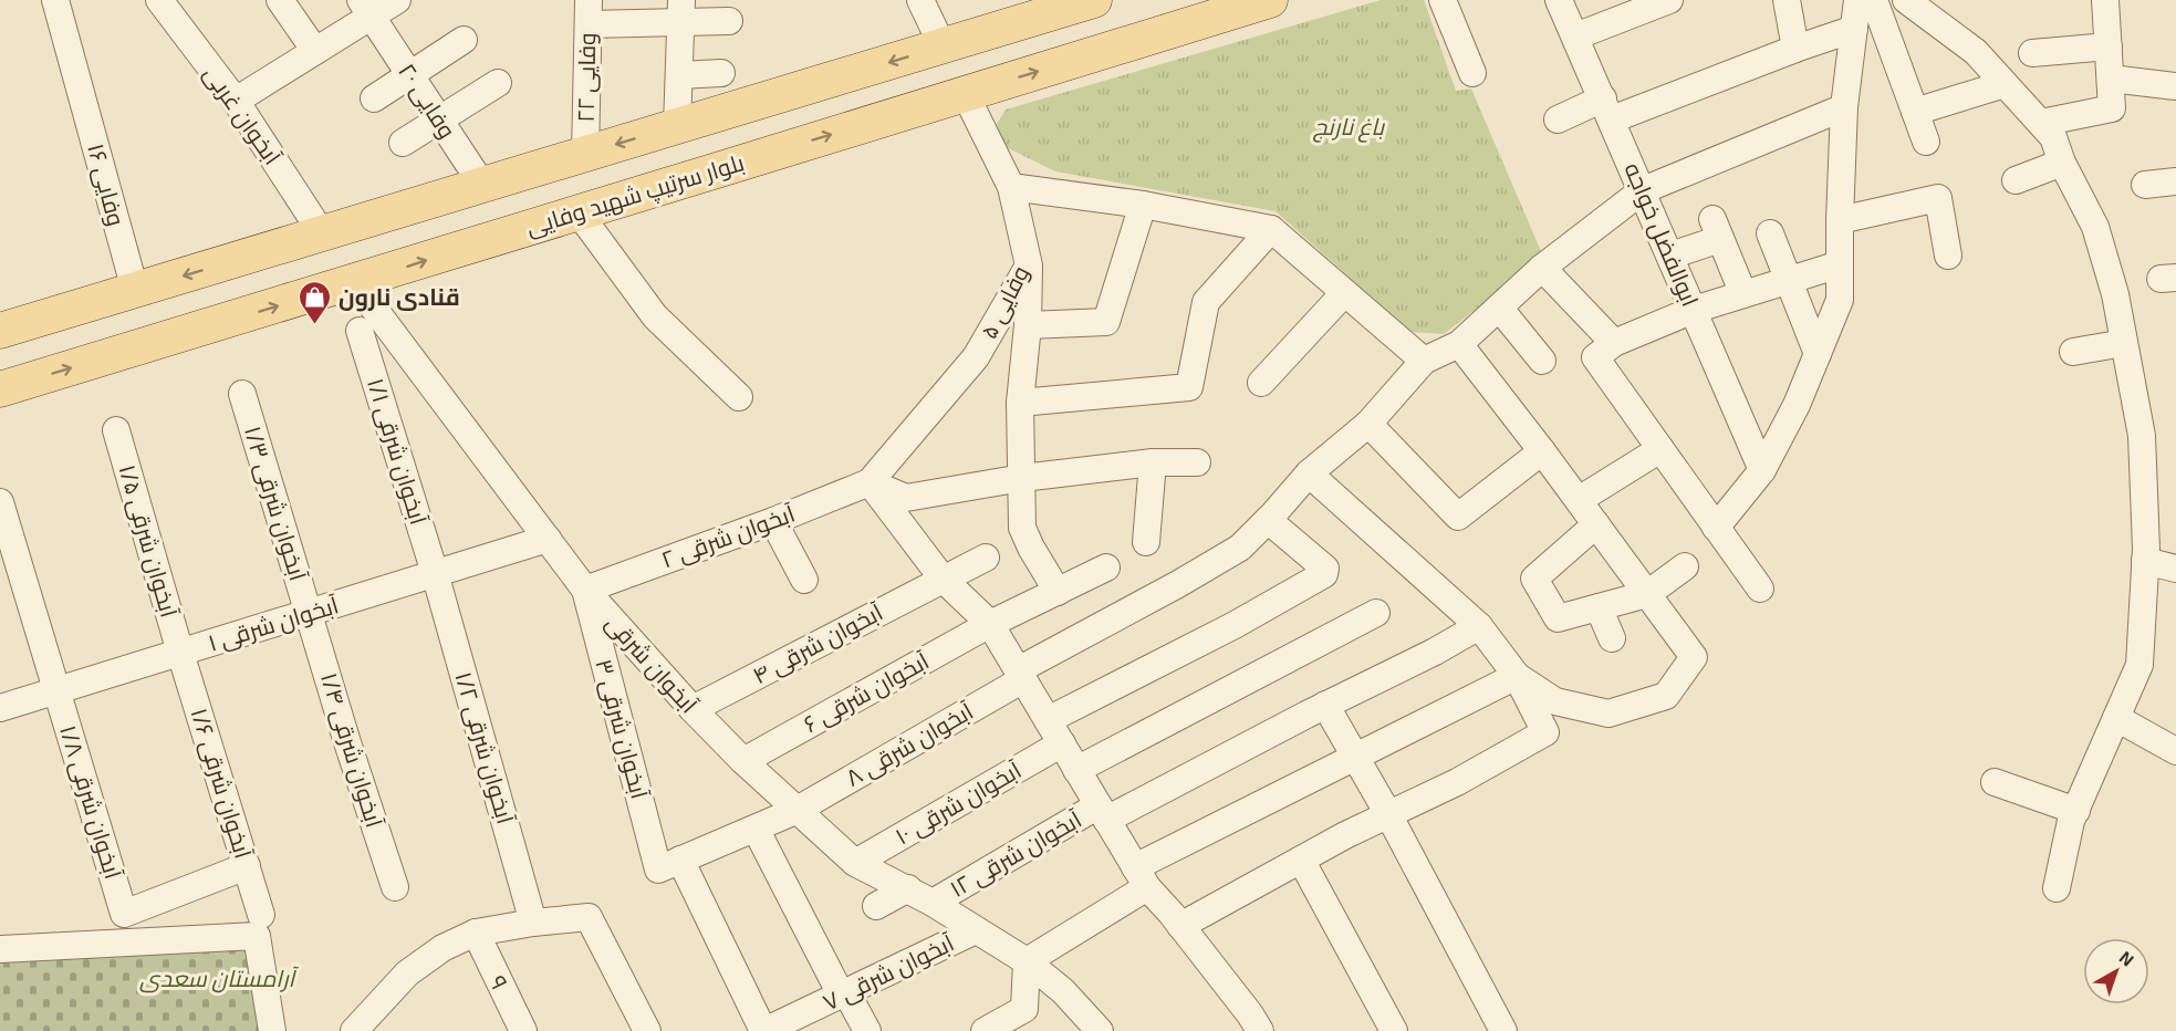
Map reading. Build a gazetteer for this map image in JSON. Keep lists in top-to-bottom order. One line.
{"streets":{"main road":["بلوار سرتیپ شهید وفایی"],"street":["وفایی ۲۲","وفایی ۲۰","آبخوان غربی","وفایی ۱۶","ابوالفضل خواجه","وفایی ۵","آبخوان شرقی ۱/۱","آبخوان شرقی ۱/۳","آبخوان شرقی ۲","آبخوان شرقی ۱/۵","آبخوان شرقی ۱","آبخوان شرقی ۴","آبخوان شرقی","آبخوان شرقی ۶","آبخوان شرقی ۳","آبخوان شرقی ۸","آبخوان شرقی ۱/۲","آبخوان شرقی ۱/۴","آبخوان شرقی ۱/۶","آبخوان شرقی ۱/۸","آبخوان شرقی ۱۰","آبخوان شرقی ۱۲","آبخوان شرقی ۷","۹"]},"crossings":[["بلوار سرتیپ شهید وفایی","وفایی ۵"],["بلوار سرتیپ شهید وفایی","آبخوان شرقی"],["وفایی ۵","آبخوان شرقی ۲"],["آبخوان شرقی ۱/۱","آبخوان شرقی ۱"],["آبخوان شرقی ۱/۱","آبخوان شرقی ۱/۲"],["آبخوان شرقی ۱/۳","آبخوان شرقی ۱"],["آبخوان شرقی ۱/۳","آبخوان شرقی ۱/۴"],["آبخوان شرقی ۲","آبخوان شرقی"],["آبخوان شرقی ۲","آبخوان شرقی ۳"],["آبخوان شرقی ۱/۵","آبخوان شرقی ۱"],["آبخوان شرقی ۱/۵","آبخوان شرقی ۱/۶"],["آبخوان شرقی ۱","آبخوان شرقی"],["آبخوان شرقی ۱","آبخوان شرقی ۱/۲"],["آبخوان شرقی ۱","آبخوان شرقی ۱/۴"],["آبخوان شرقی ۱","آبخوان شرقی ۱/۶"],["آبخوان شرقی ۱","آبخوان شرقی ۱/۸"],["آبخوان شرقی ۴","آبخوان شرقی"],["آبخوان شرقی","آبخوان شرقی ۶"],["آبخوان شرقی","آبخوان شرقی ۳"],["آبخوان شرقی","آبخوان شرقی ۸"],["آبخوان شرقی","آبخوان شرقی ۱۰"],["آبخوان شرقی","آبخوان شرقی ۱۲"],["آبخوان شرقی","آبخوان شرقی ۷"],["آبخوان شرقی ۳","آبخوان شرقی ۸"],["آبخوان شرقی ۳","آبخوان شرقی ۷"],["آبخوان شرقی ۱/۶","آبخوان شرقی ۱/۸"]],"parks":["باغ نارنج","آرامستان سعدی"],"places":{"shop":["قنادی نارون"]},"north":"top right"}
